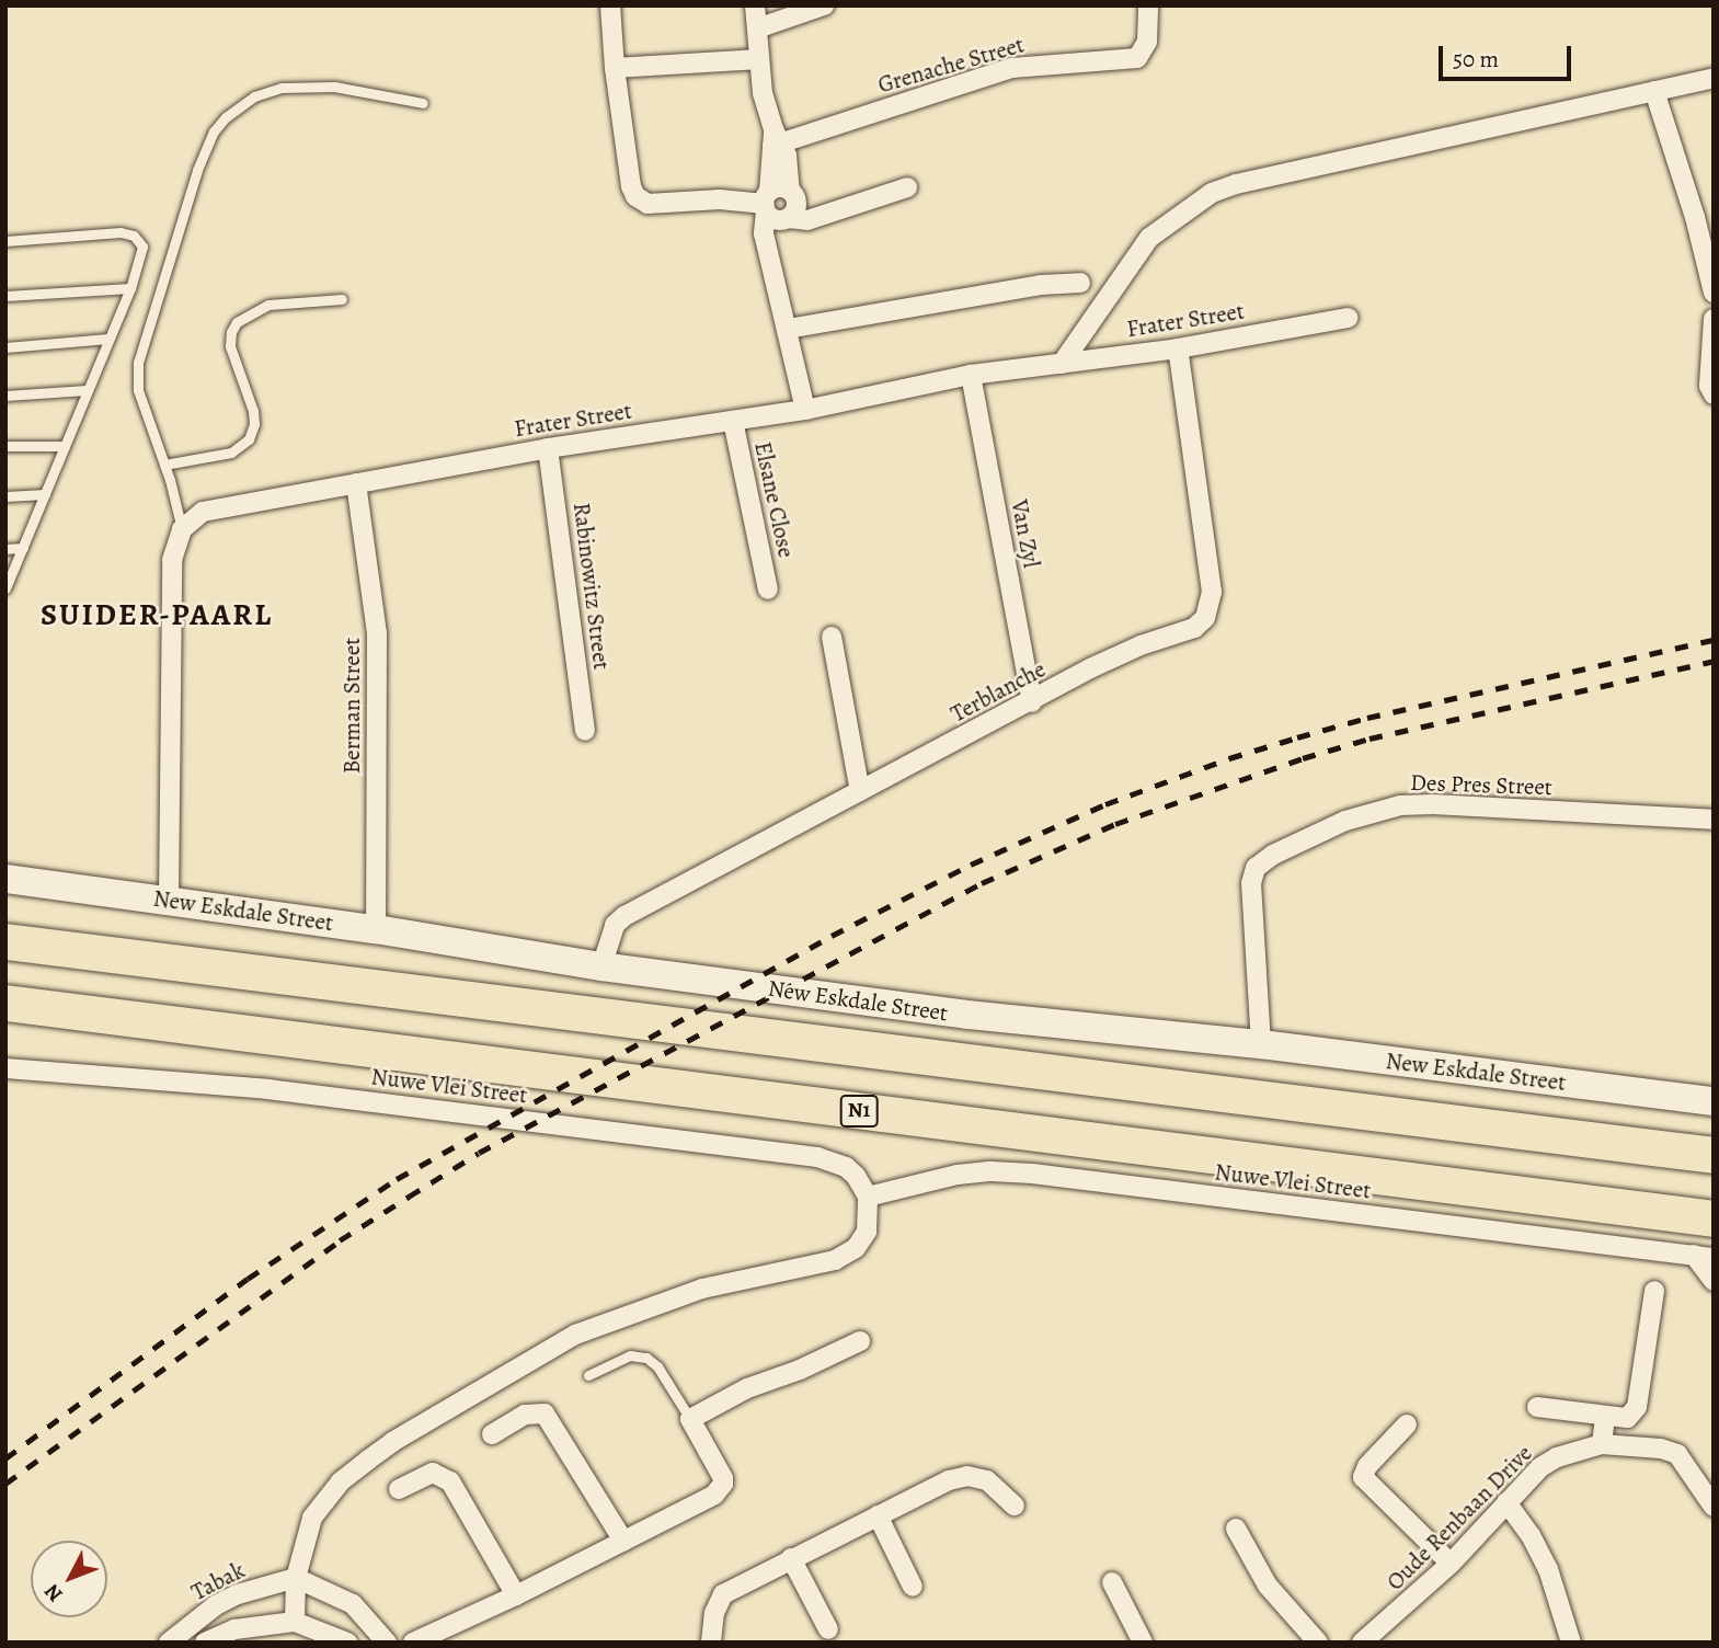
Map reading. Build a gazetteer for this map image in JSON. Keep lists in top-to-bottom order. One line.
{"streets":{"highway":["N1"],"street":["Grenache Street","Frater Street","Elsane Close","Van Zyl","Rabinowitz Street","Terblanche","Berman Street","Des Pres Street","New Eskdale Street","Nuwe Vlei Street","Oude Renbaan Drive","Tabak"]},"crossings":[["Frater Street","Elsane Close"],["Frater Street","Van Zyl"],["Frater Street","Rabinowitz Street"],["Frater Street","Terblanche"],["Frater Street","Berman Street"],["Van Zyl","Terblanche"],["Terblanche","New Eskdale Street"],["Berman Street","New Eskdale Street"],["Des Pres Street","New Eskdale Street"]],"districts":["SUIDER-PAARL"],"scale_bar":"50 m","north":"bottom left"}
